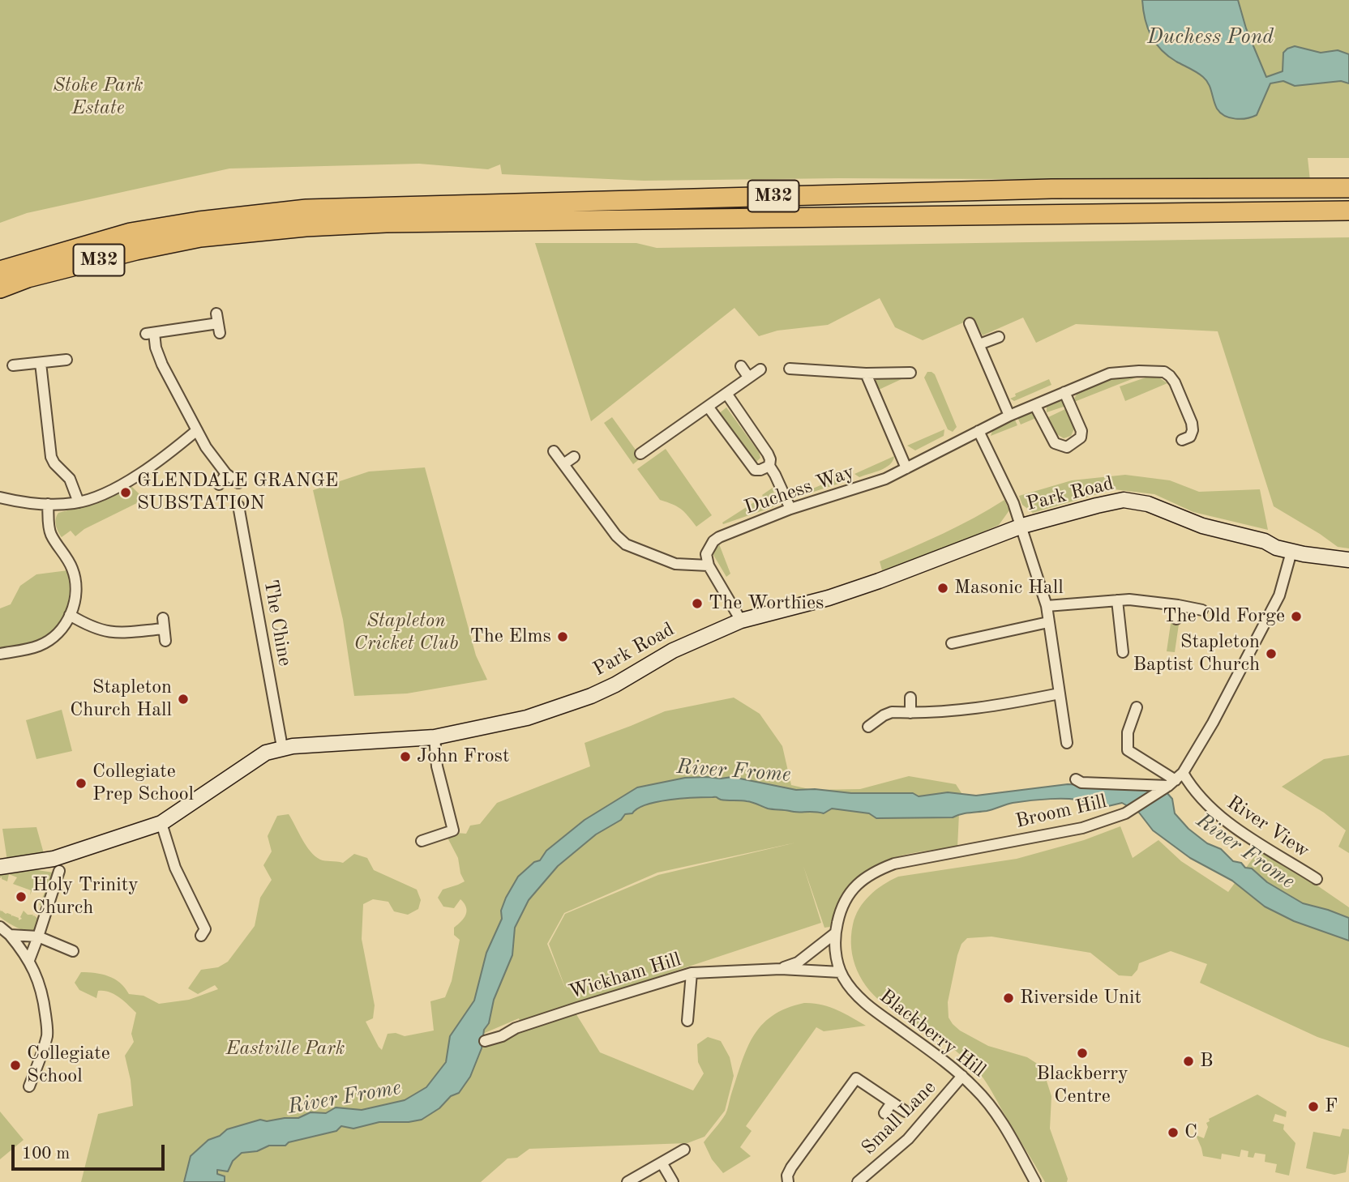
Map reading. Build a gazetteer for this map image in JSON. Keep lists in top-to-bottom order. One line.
{"streets":{"highway":["M32"],"main road":["Park Road"],"street":["Duchess Way","The Chine","Broom Hill","River View","Wickham Hill","Blackberry Hill","Small Lane"]},"crossings":[["Park Road","The Chine"],["Park Road","Broom Hill"],["Broom Hill","River View"],["Broom Hill","Wickham Hill"],["Broom Hill","Blackberry Hill"],["Wickham Hill","Blackberry Hill"],["Blackberry Hill","Small Lane"]],"water":["Duchess Pond","River Frome"],"parks":["Stoke Park Estate","Stapleton Cricket Club","Eastville Park"],"places":["GLENDALE GRANGE SUBSTATION","Masonic Hall","The Worthies","The Old Forge","The Elms","Stapleton Baptist Church","Stapleton Church Hall","John Frost","Collegiate Prep School","Holy Trinity Church","Riverside Unit","Blackberry Centre","B","Collegiate School","F","C"],"scale_bar":"100 m"}
